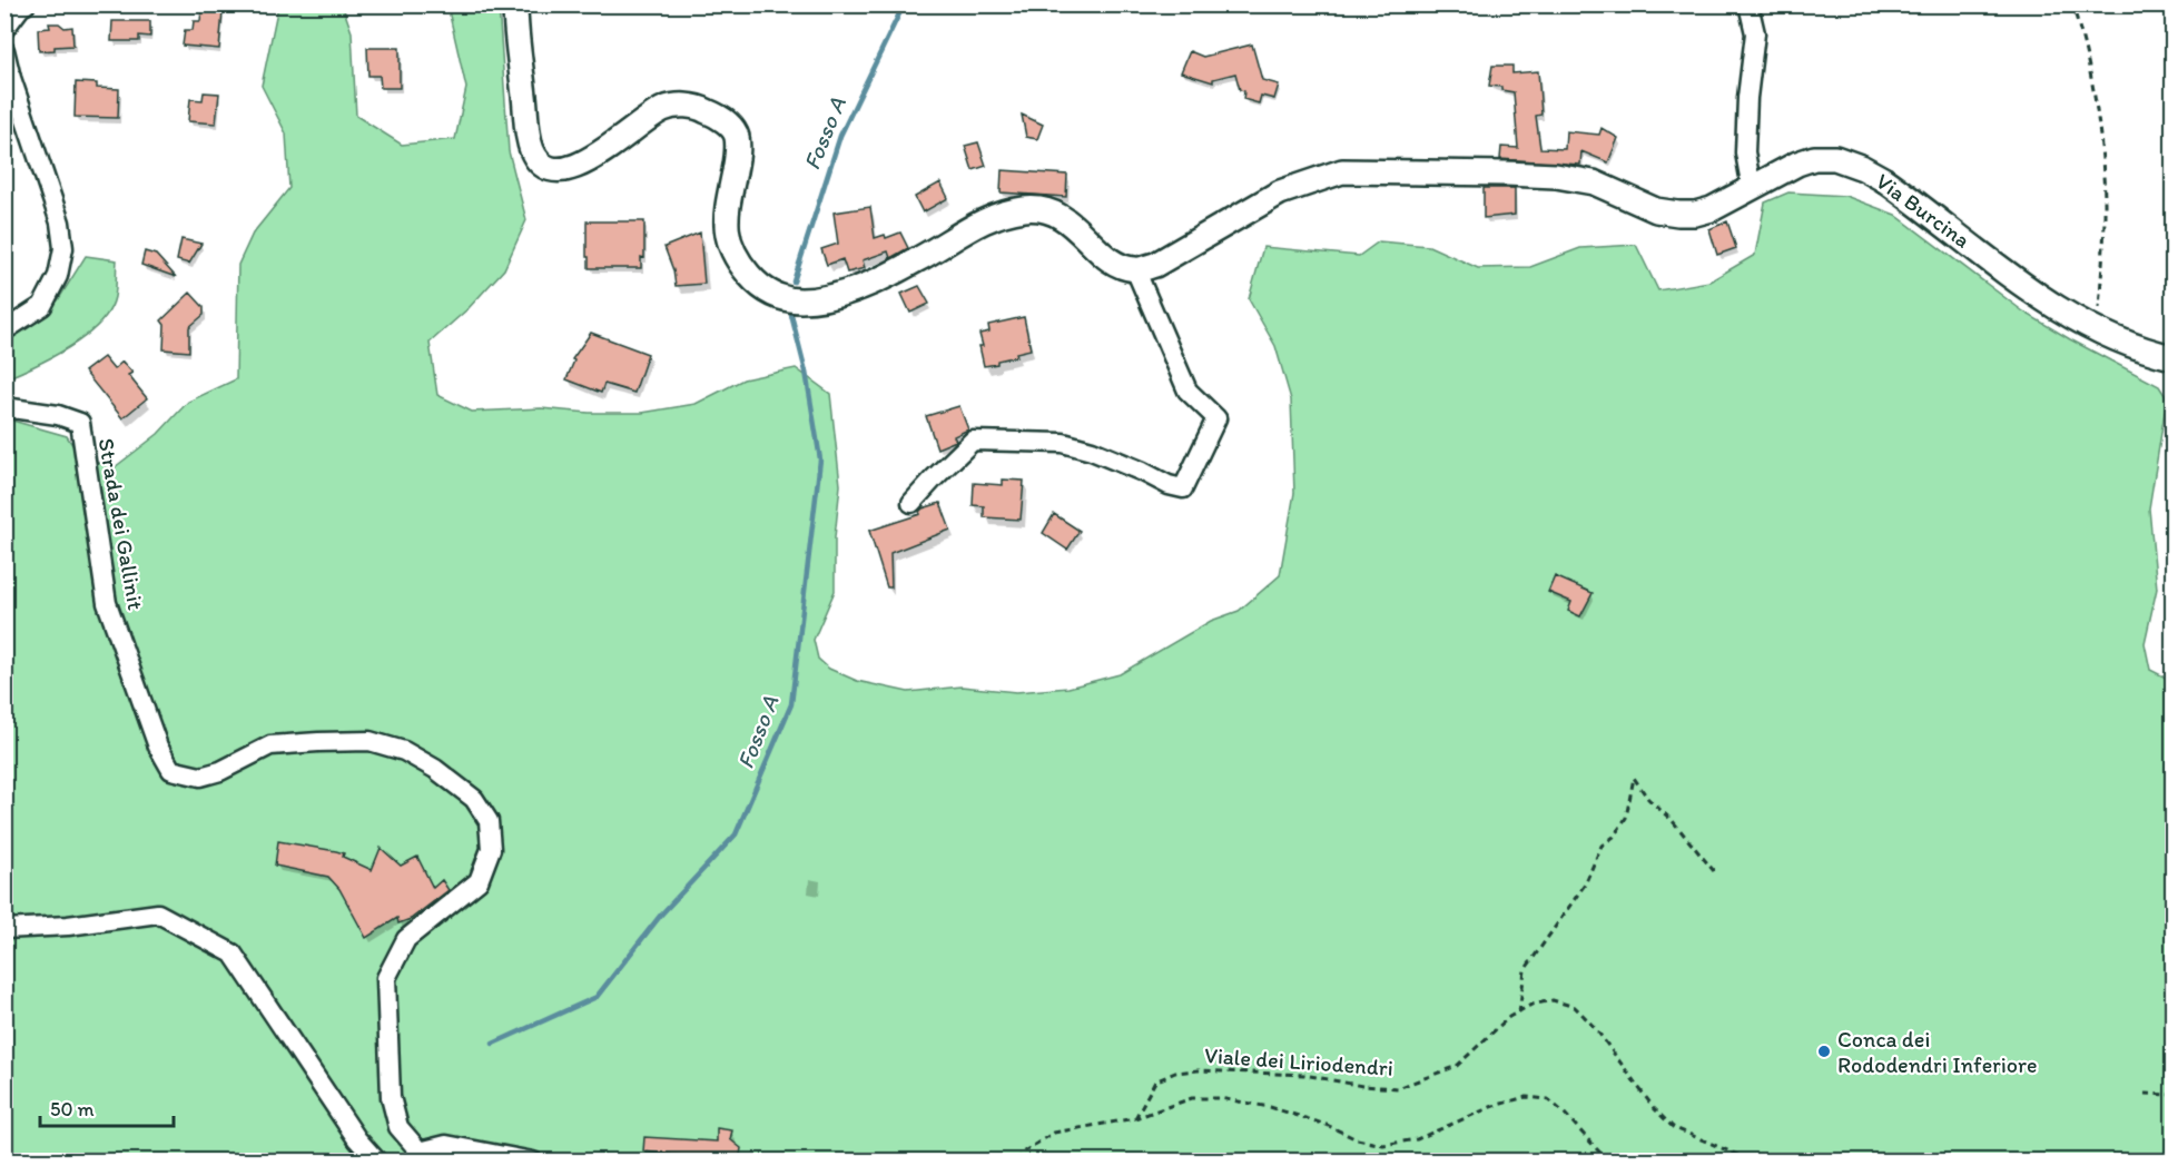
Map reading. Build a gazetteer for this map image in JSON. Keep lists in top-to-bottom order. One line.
{"streets":{"street":["Via Burcina","Strada dei Gallinit"],"path":["Viale dei Liriodendri"]},"water":["Fosso A"],"places":["Conca dei Rododendri Inferiore"],"scale_bar":"50 m"}
